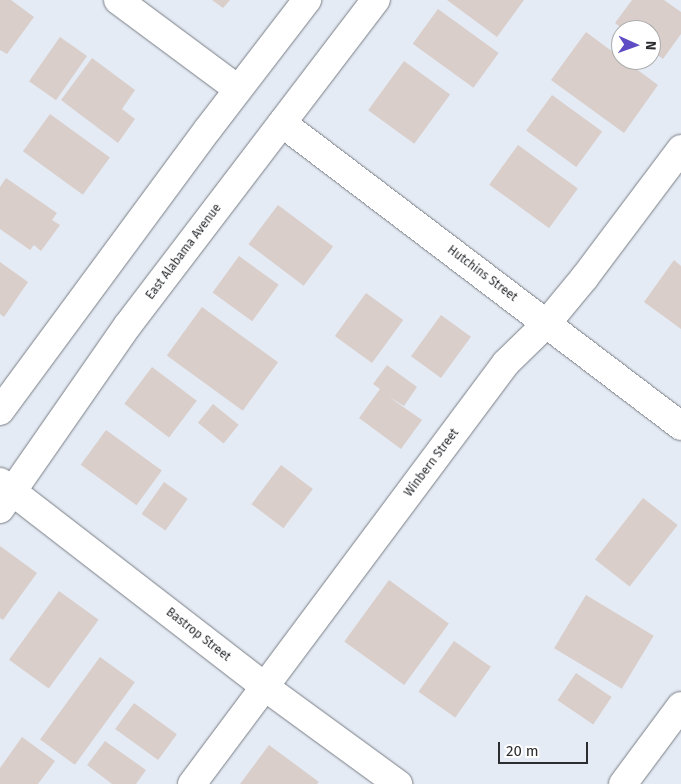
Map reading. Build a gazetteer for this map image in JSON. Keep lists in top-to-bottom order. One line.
{"streets":{"street":["East Alabama Avenue","Hutchins Street","Winbern Street","Bastrop Street"]},"crossings":[["East Alabama Avenue","Hutchins Street"],["East Alabama Avenue","Bastrop Street"],["Hutchins Street","Winbern Street"],["Winbern Street","Bastrop Street"]],"scale_bar":"20 m","north":"right"}
